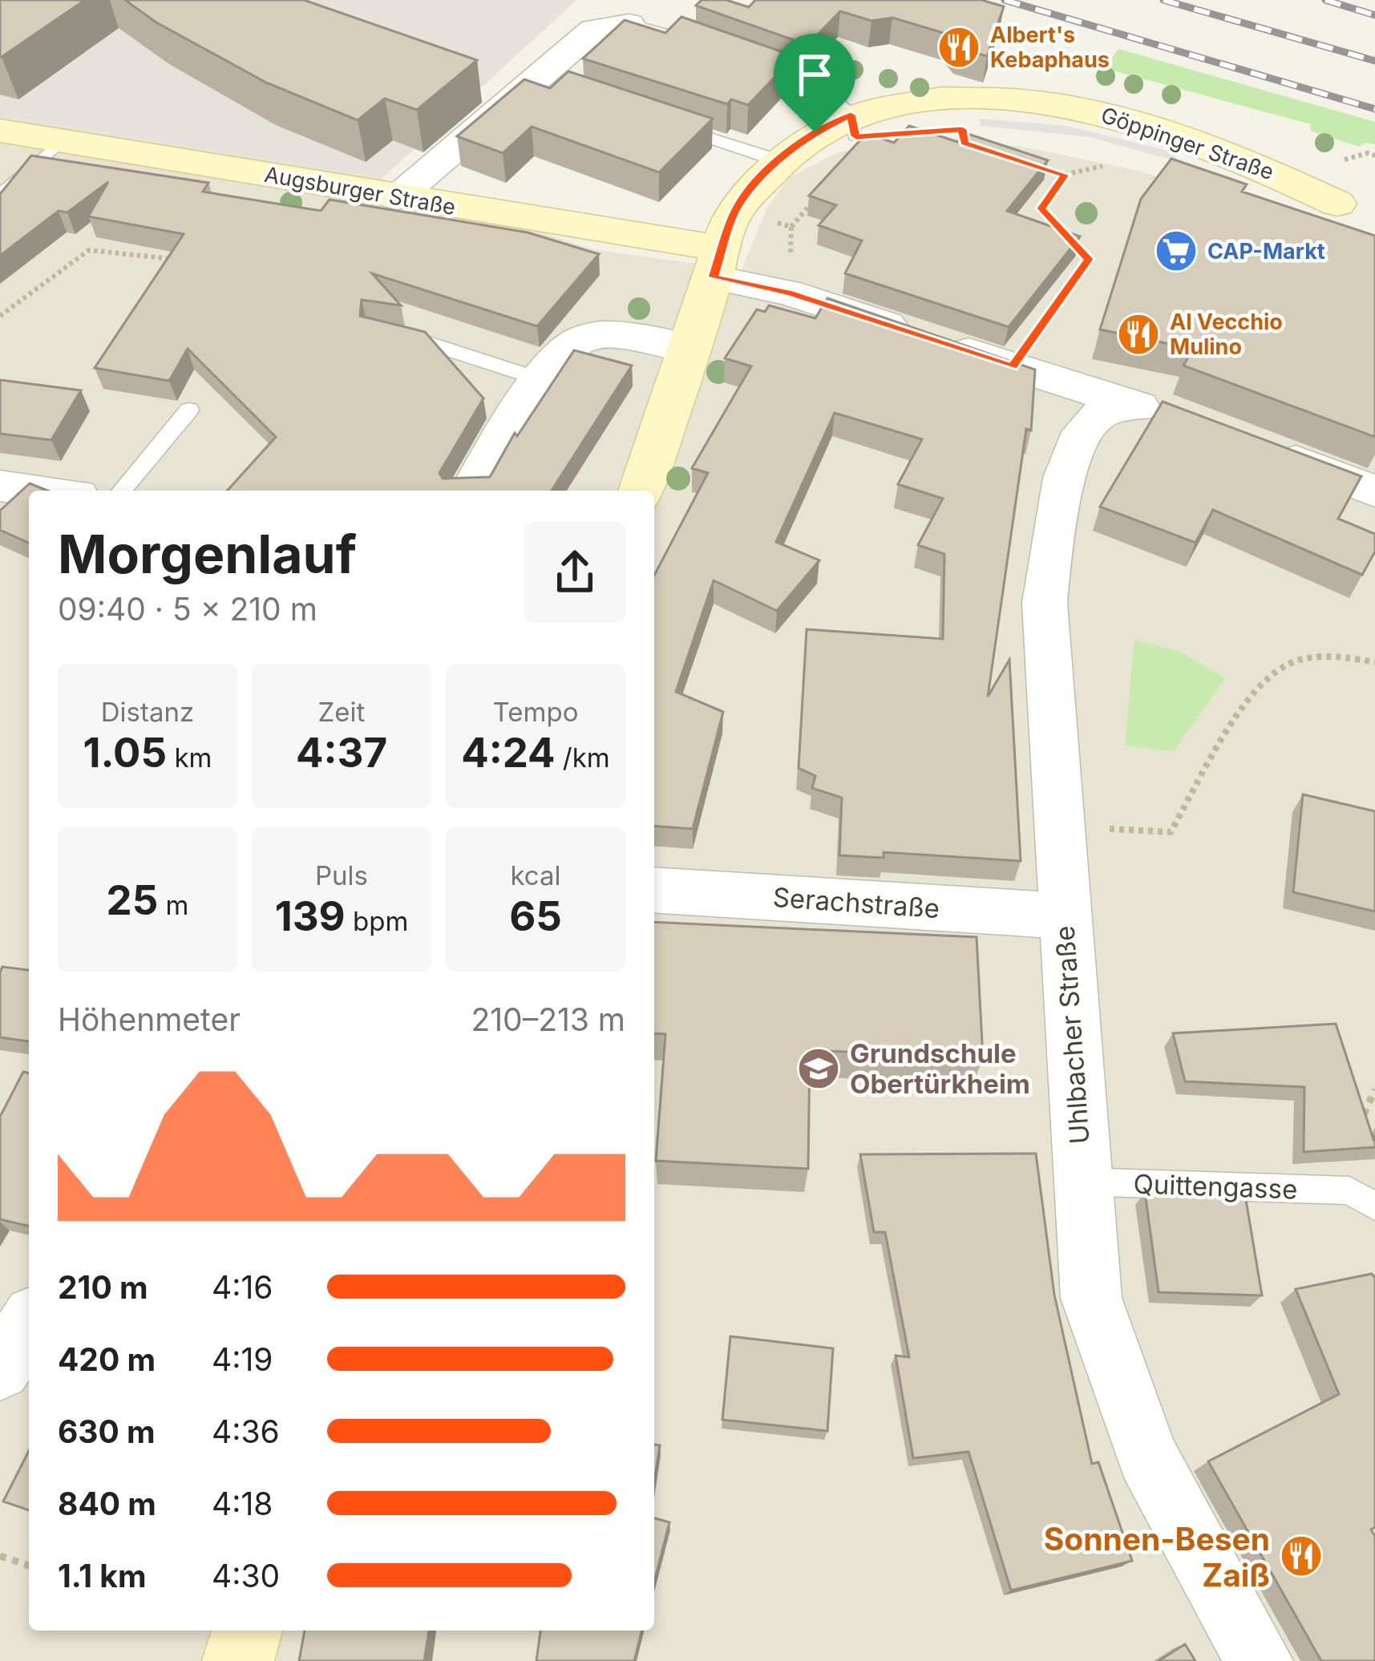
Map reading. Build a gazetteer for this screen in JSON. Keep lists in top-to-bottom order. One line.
{"streets":{"street":["Göppinger Straße","Augsburger Straße","Serachstraße","Uhlbacher Straße"],"lane":["Quittengasse"]},"crossings":[["Göppinger Straße","Augsburger Straße"],["Augsburger Straße","Uhlbacher Straße"],["Serachstraße","Uhlbacher Straße"],["Uhlbacher Straße","Quittengasse"]],"places":{"restaurant":["Albert's Kebaphaus","Al Vecchio Mulino","Sonnen-Besen Zaiß"],"supermarket":["CAP-Markt"],"school or university":["Grundschule Obertürkheim"]},"page":{"heading":["Morgenlauf","09:40 · 5 × 210 m"],"stats":[["Distanz","1.05 km"],["Zeit","4:37"],["Tempo","4:24 /km"],["25 m"],["Puls","139 bpm"],["kcal","65"]],"chart":["Höhenmeter","210–213 m"],"list":[{"name":"210 m","note":"4:16"},{"name":"420 m","note":"4:19"},{"name":"630 m","note":"4:36"},{"name":"840 m","note":"4:18"},{"name":"1.1 km","note":"4:30"}]}}
